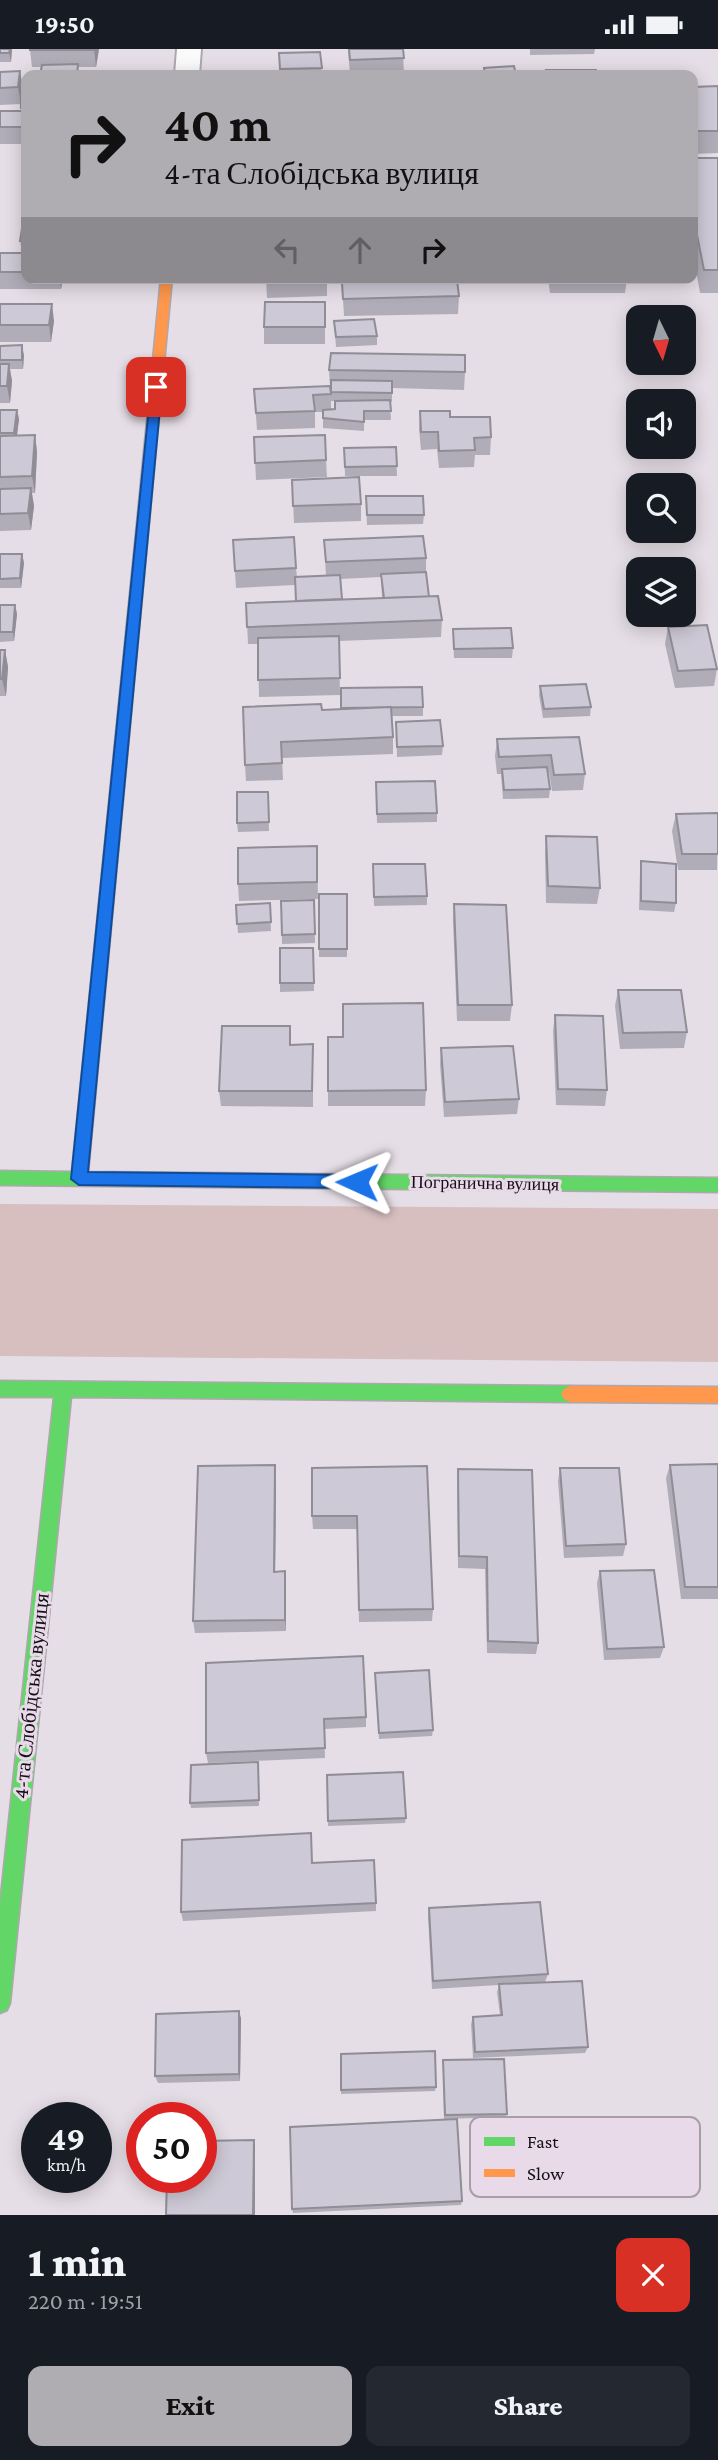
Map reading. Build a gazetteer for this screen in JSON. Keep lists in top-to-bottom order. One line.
{"streets":{"street":["Погранична вулиця","4-та Слобідська вулиця"]},"legend":["Fast","Slow"],"north":"bottom","page":{"status":"19:50","turn":["40 m","4-та Слобідська вулиця"],"speed":"49 km/h","limit":"50","heading":["1 min","220 m · 19:51"],"buttons":["Exit","Share"]}}
